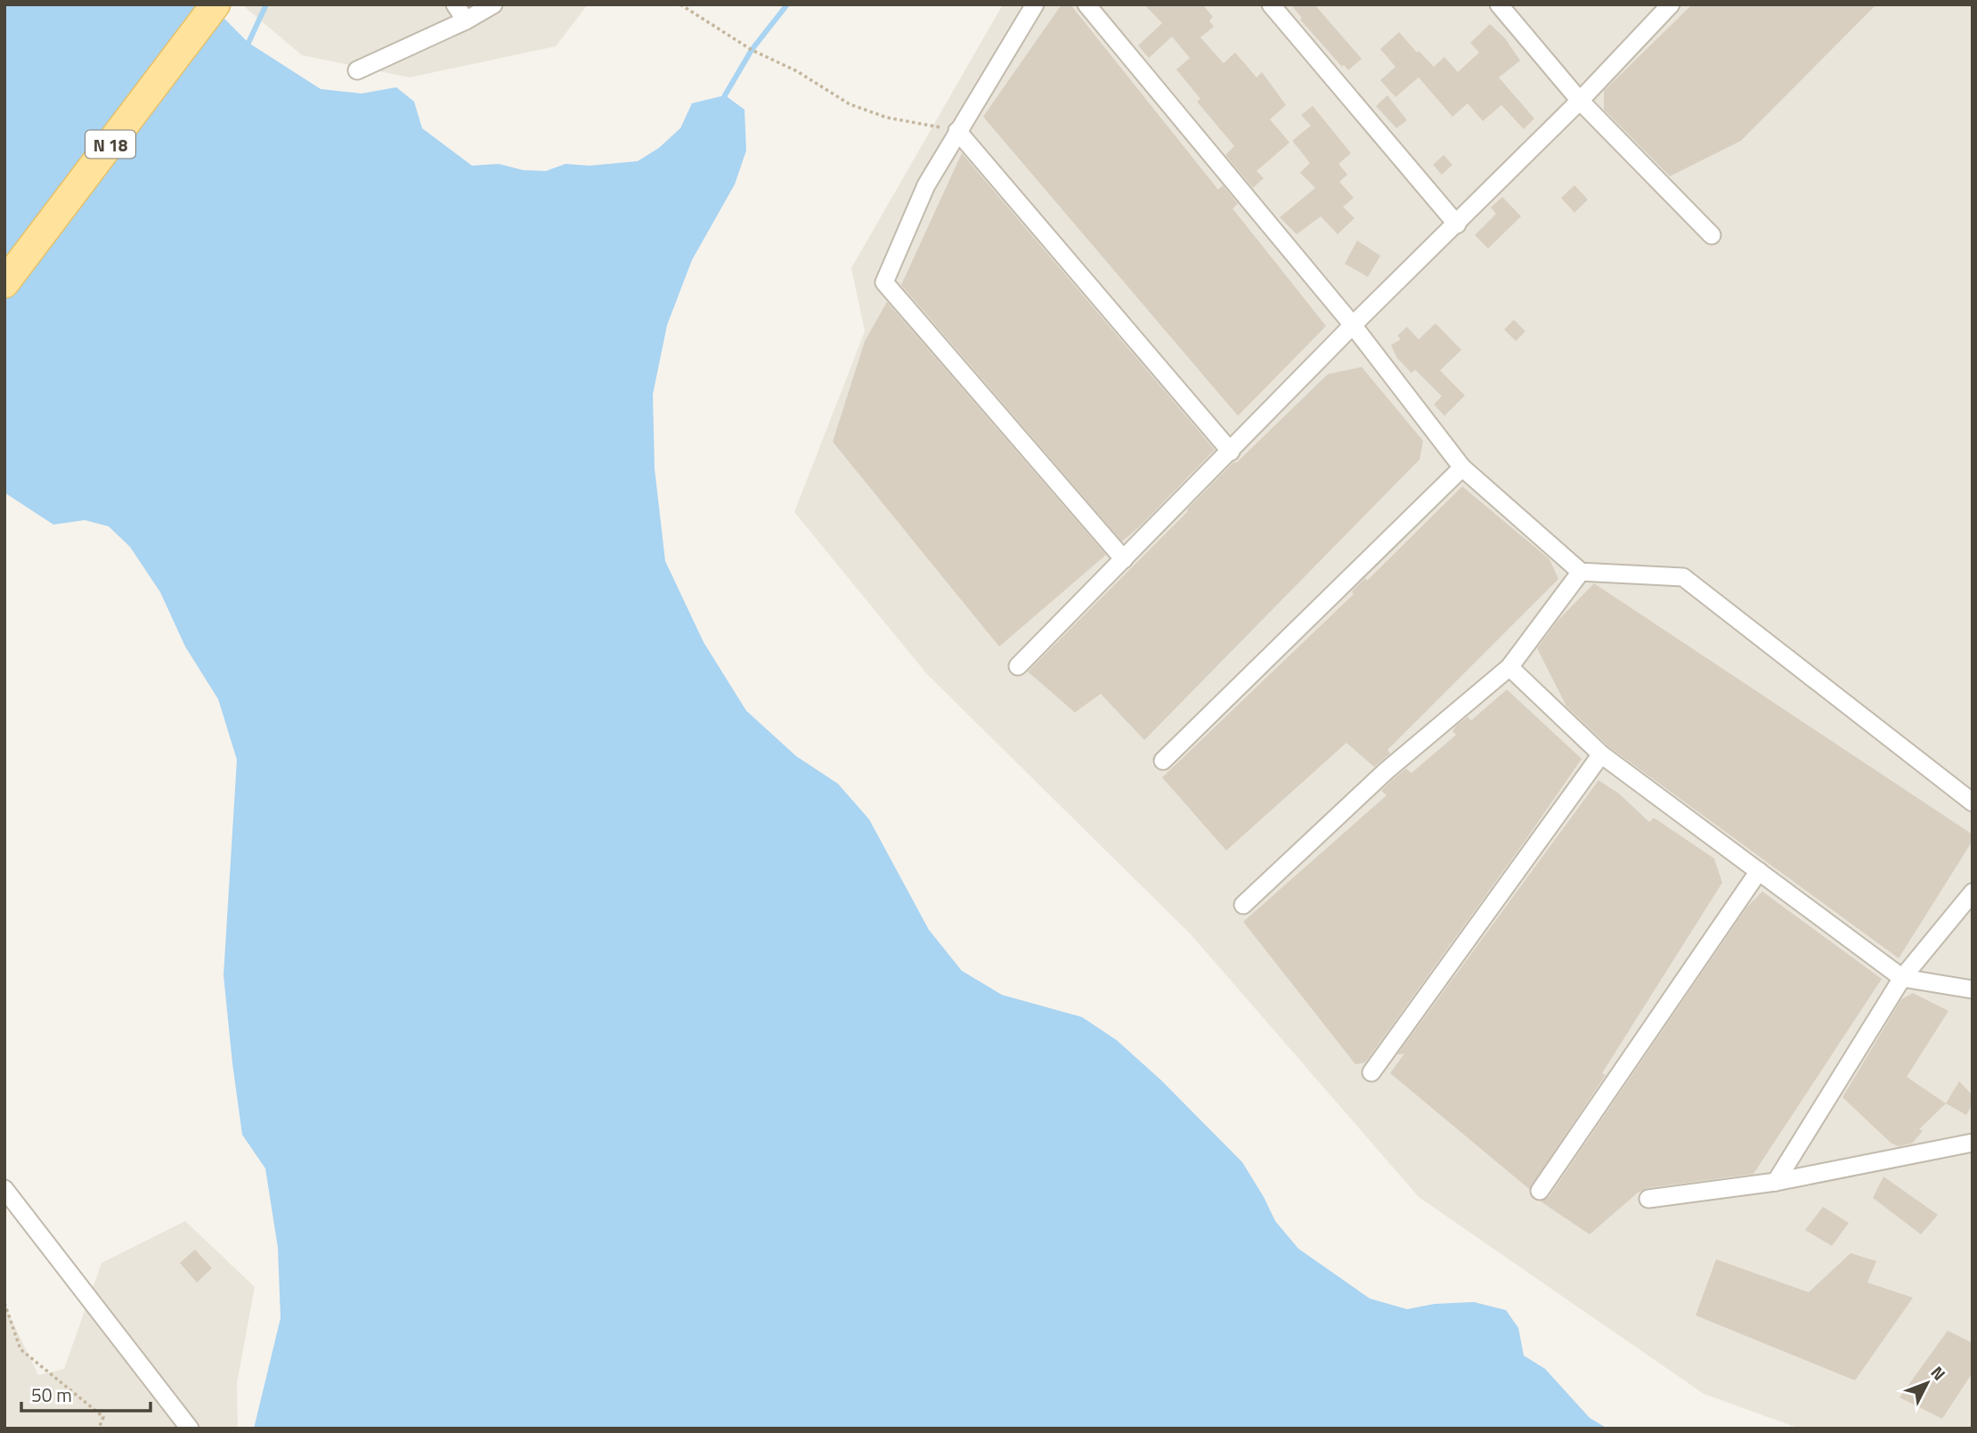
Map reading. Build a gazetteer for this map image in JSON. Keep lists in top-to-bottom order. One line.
{"streets":{"main road":["N 18"]},"scale_bar":"50 m","north":"top right"}
